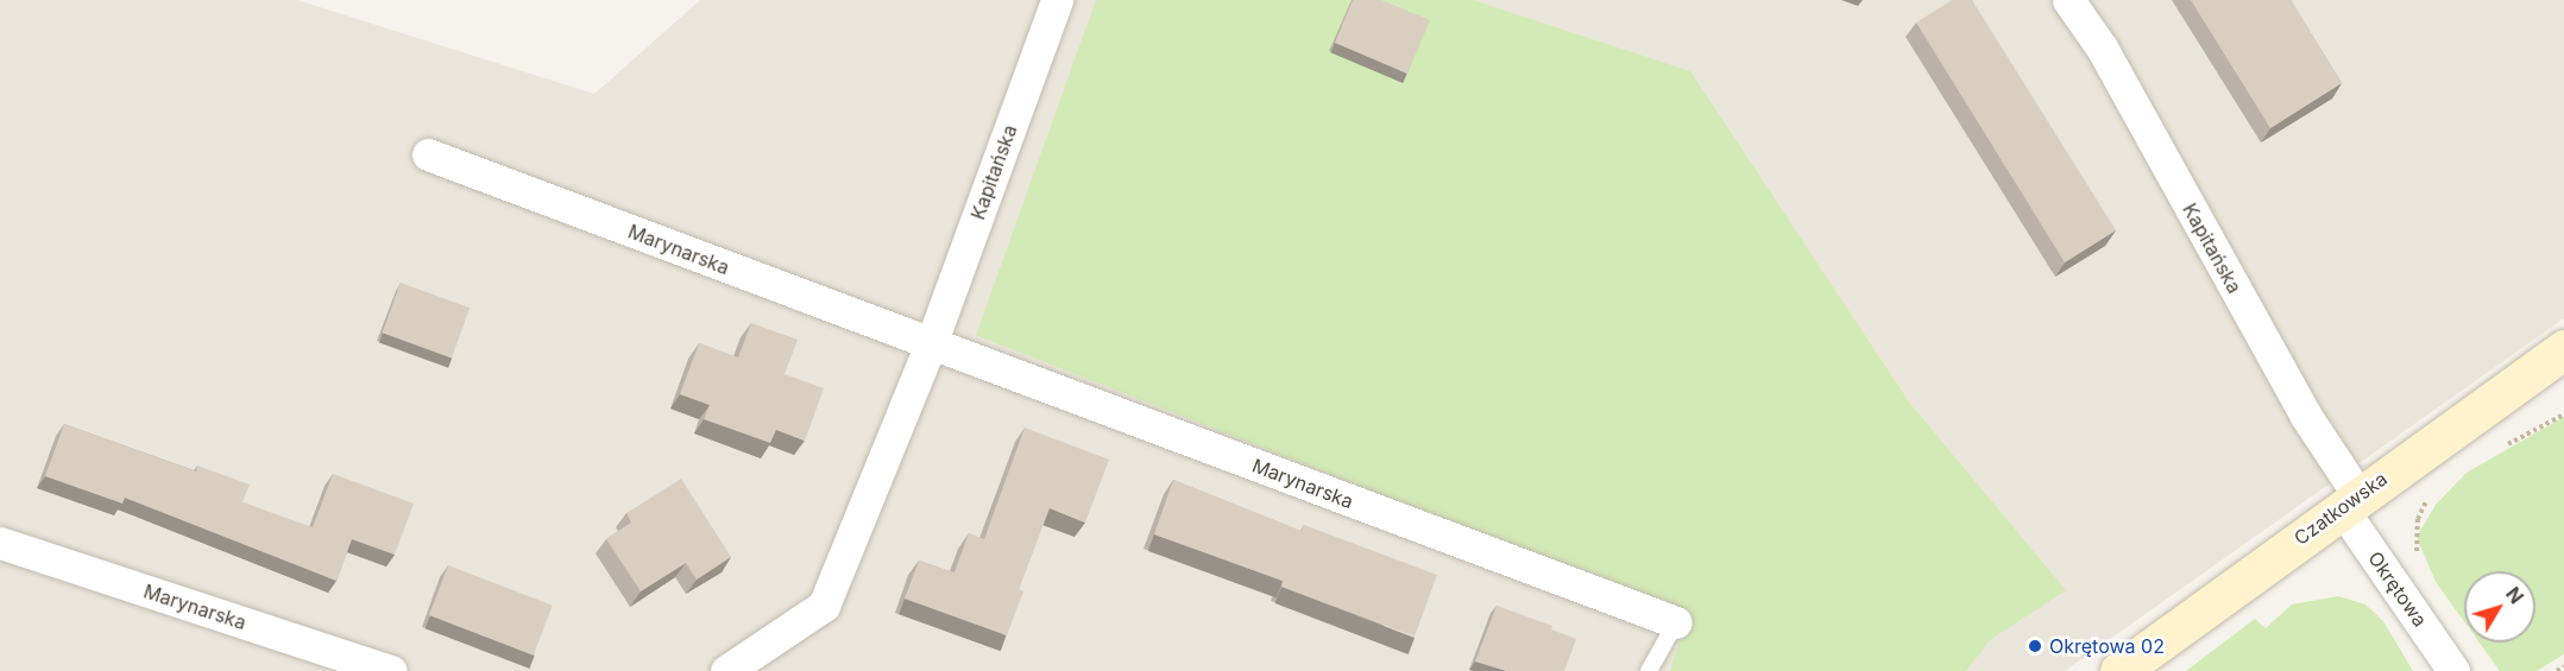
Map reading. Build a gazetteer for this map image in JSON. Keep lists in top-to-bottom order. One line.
{"streets":{"street":["Kapitańska","Marynarska","Czatkowska","Okrętowa"]},"crossings":[["Kapitańska","Marynarska"],["Kapitańska","Czatkowska"],["Kapitańska","Okrętowa"],["Czatkowska","Okrętowa"]],"places":["Okrętowa 02"],"north":"top right"}
